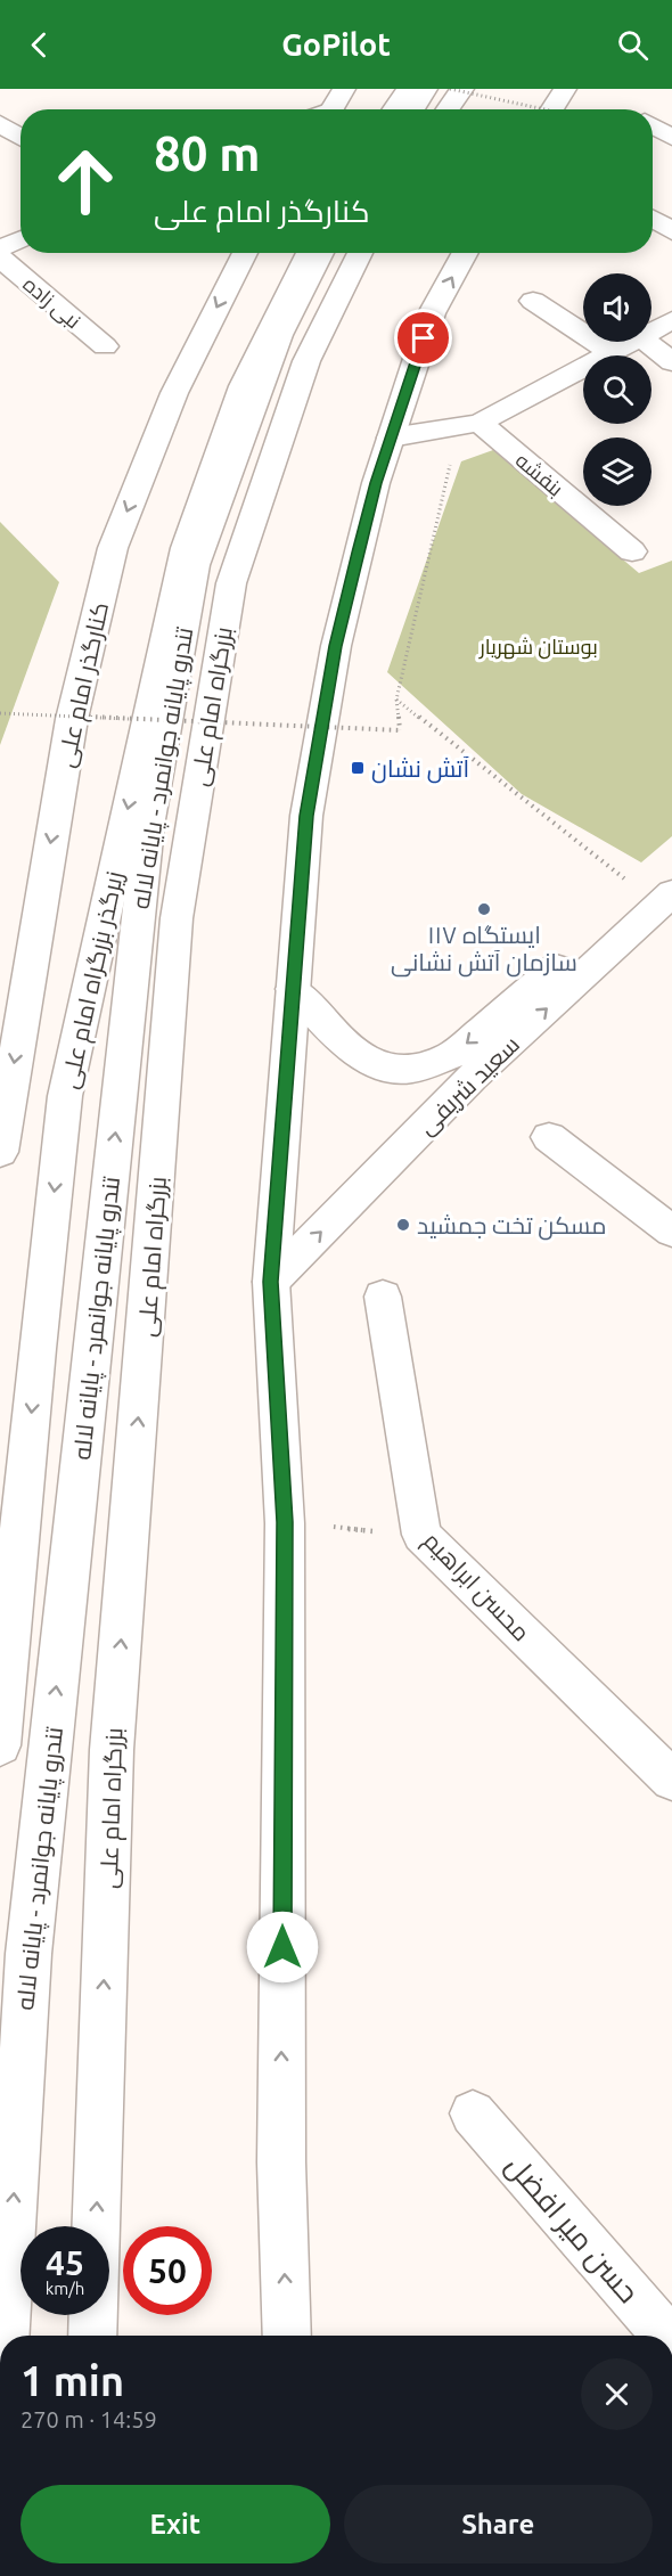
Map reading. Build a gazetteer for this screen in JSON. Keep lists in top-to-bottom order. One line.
{"streets":{"main road":["نبی زاده","بنفشه","کنارگذر امام علی","بزرگراه امام علی","تندرو پایانه جوانمرد - پایانه لاله","زیرگذر بزرگراه امام علی","سعید شریفی","محسن ابراهیم","حسن میر افضل"]},"one_way":["سعید شریفی"],"parks":["بوستان شهریار"],"places":{"transit":["آتش نشان"],"other":["ایستگاه ۱۱۷ سازمان آتش نشانی","مسکن تخت جمشید"]},"page":{"header":"GoPilot","turn":["80 m","کنارگذر امام علی"],"speed":"45 km/h","limit":"50","heading":["1 min","270 m · 14:59"],"buttons":["Exit","Share"]}}
